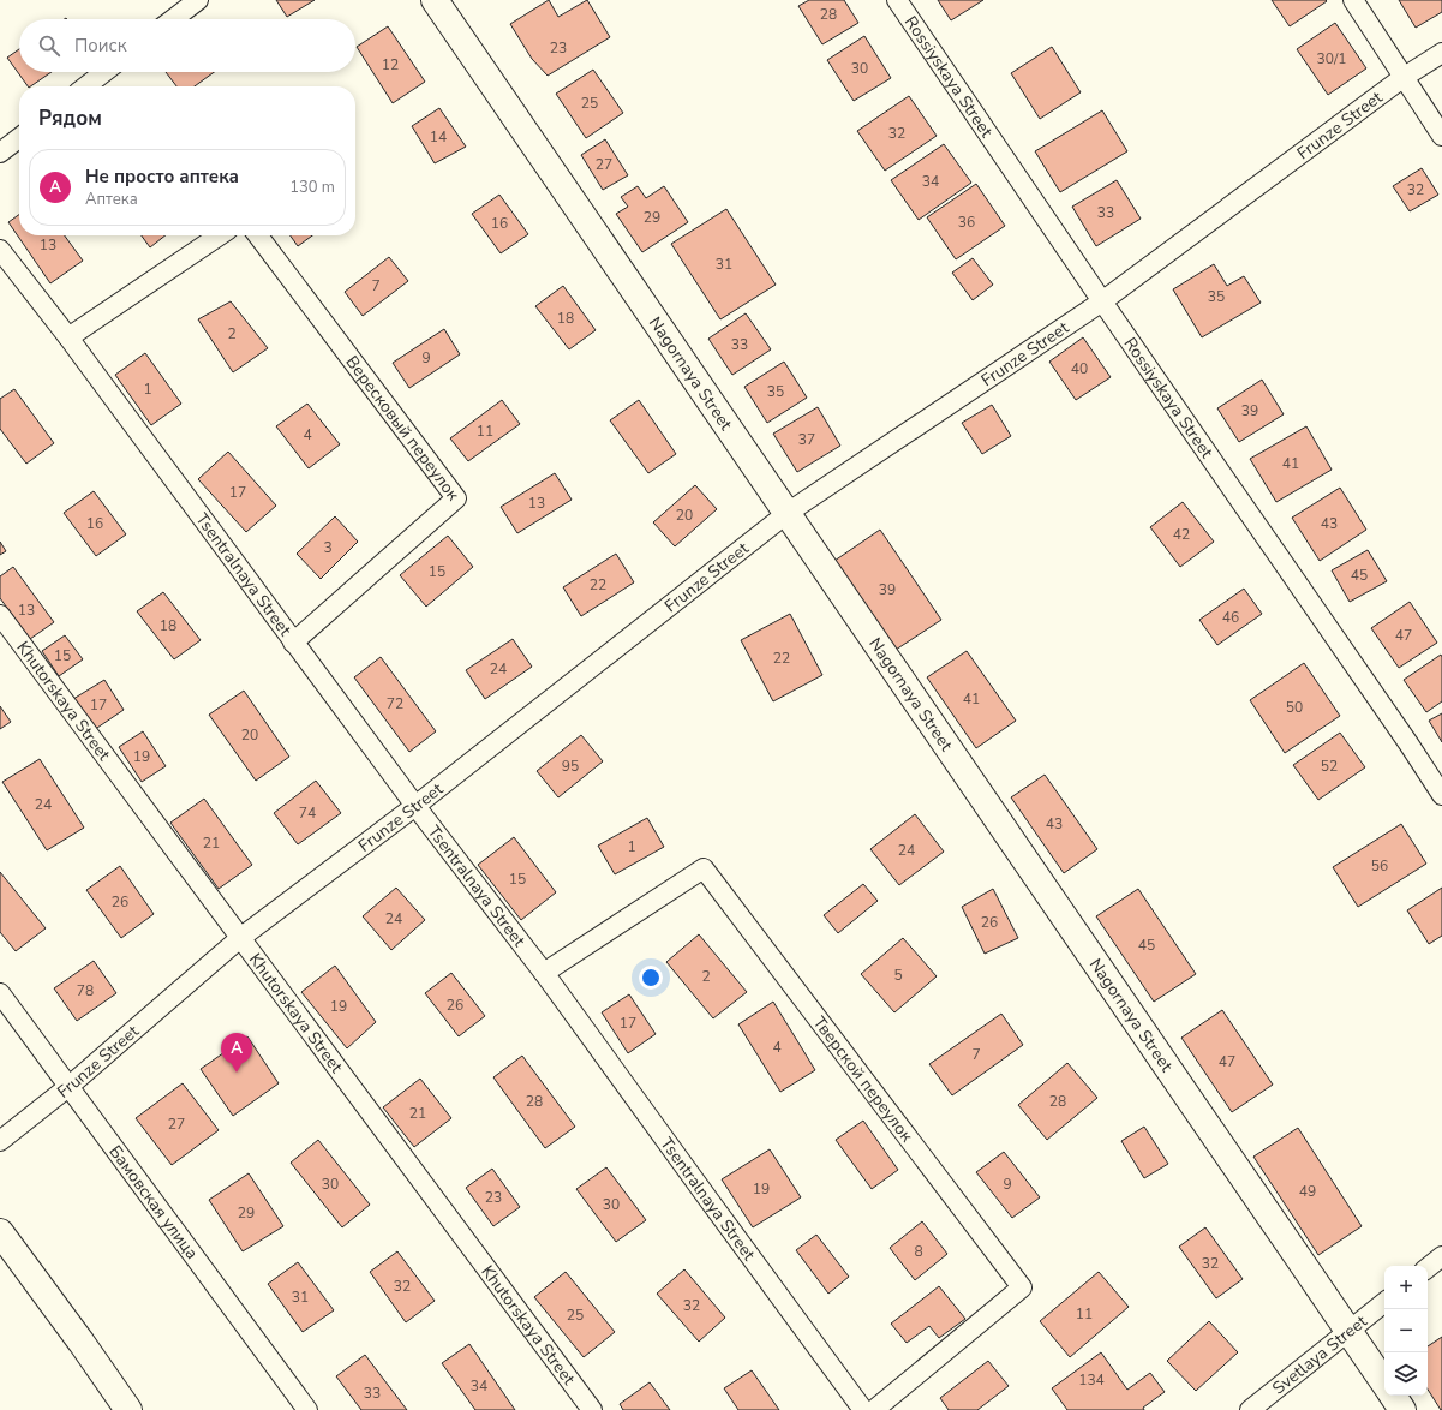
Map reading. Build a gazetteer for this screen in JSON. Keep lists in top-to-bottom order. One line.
{"streets":{"street":["Rossiyskaya Street","Frunze Street","Nagornaya Street","Вересковый переулок","Tsentralnaya Street","Khutorskaya Street","Тверской переулок","Бамовская улица","Svetlaya Street"]},"crossings":[["Rossiyskaya Street","Frunze Street"],["Frunze Street","Nagornaya Street"],["Frunze Street","Tsentralnaya Street"],["Frunze Street","Khutorskaya Street"],["Frunze Street","Бамовская улица"],["Nagornaya Street","Svetlaya Street"],["Вересковый переулок","Tsentralnaya Street"],["Tsentralnaya Street","Тверской переулок"]],"house_numbers":["28","23","30/1","12","30","25","32","14","27","34","32","33","29","36","16","13","31","7","35","18","2","33","9","40","1","35","39","11","4","37","41","17","13","20","16","43","42","3","15","45","22","39","13","46","18","47","15","22","24","41","72","17","50","20","19","95","52","24","74","43","21","1","24","56","15","26","24","26","45","5","2","78","26","19","17","4","7","47","28","28","21","27","30","9","19","49","23","30","29","8","32","32","31","32","11","25","134","34","33"],"page":{"search":"Поиск","heading":"Рядом","list":[{"mark":"A","name":"Не просто аптека","note":"Аптека","value":"130 m"}],"pins":"A","map_buttons":["+","−"]}}
